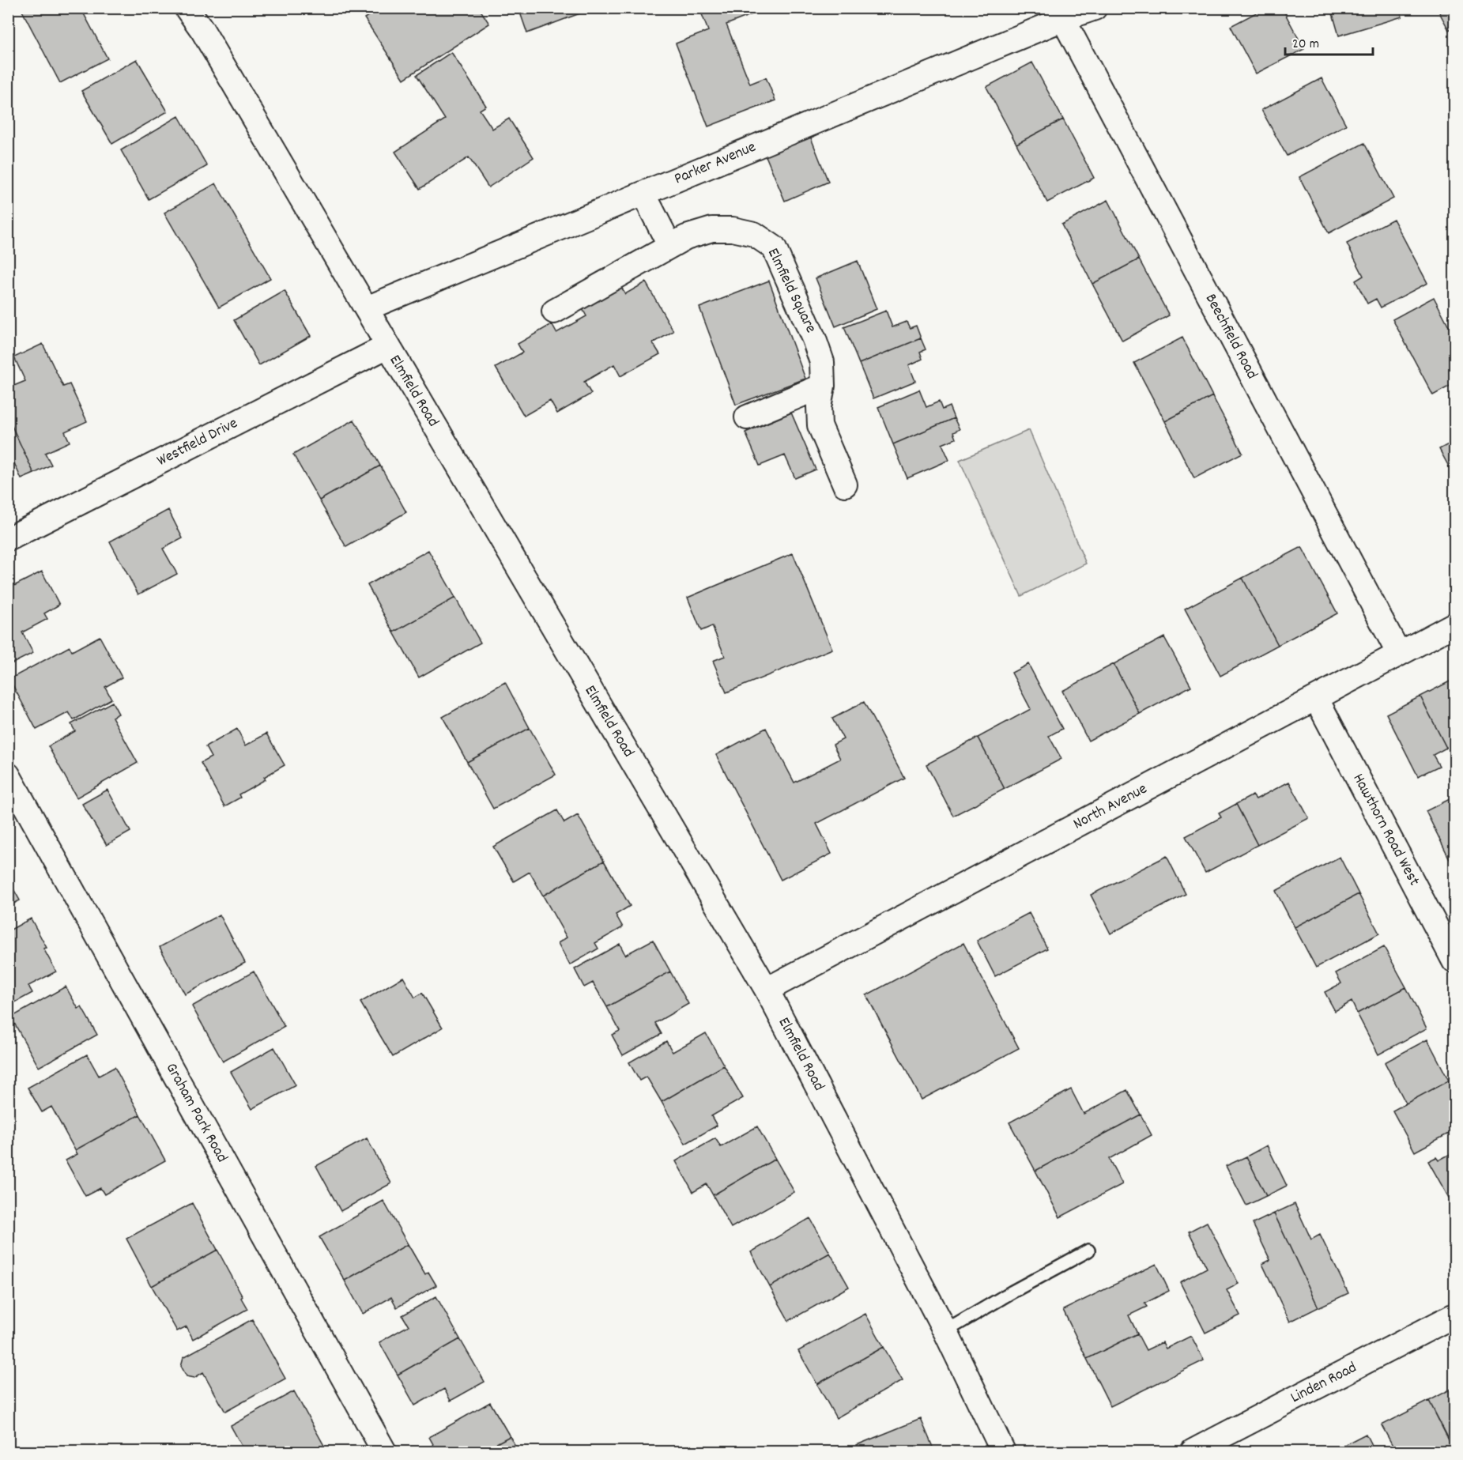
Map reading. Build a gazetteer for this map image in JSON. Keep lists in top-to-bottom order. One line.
{"streets":{"street":["Parker Avenue","Elmfield Square","Beechfield Road","Elmfield Road","Westfield Drive","North Avenue","Hawthorn Road West","Graham Park Road","Linden Road"]},"crossings":[["Parker Avenue","Beechfield Road"],["Parker Avenue","Elmfield Road"],["Beechfield Road","North Avenue"],["Elmfield Road","Westfield Drive"],["Elmfield Road","North Avenue"],["North Avenue","Hawthorn Road West"]],"scale_bar":"20 m"}
